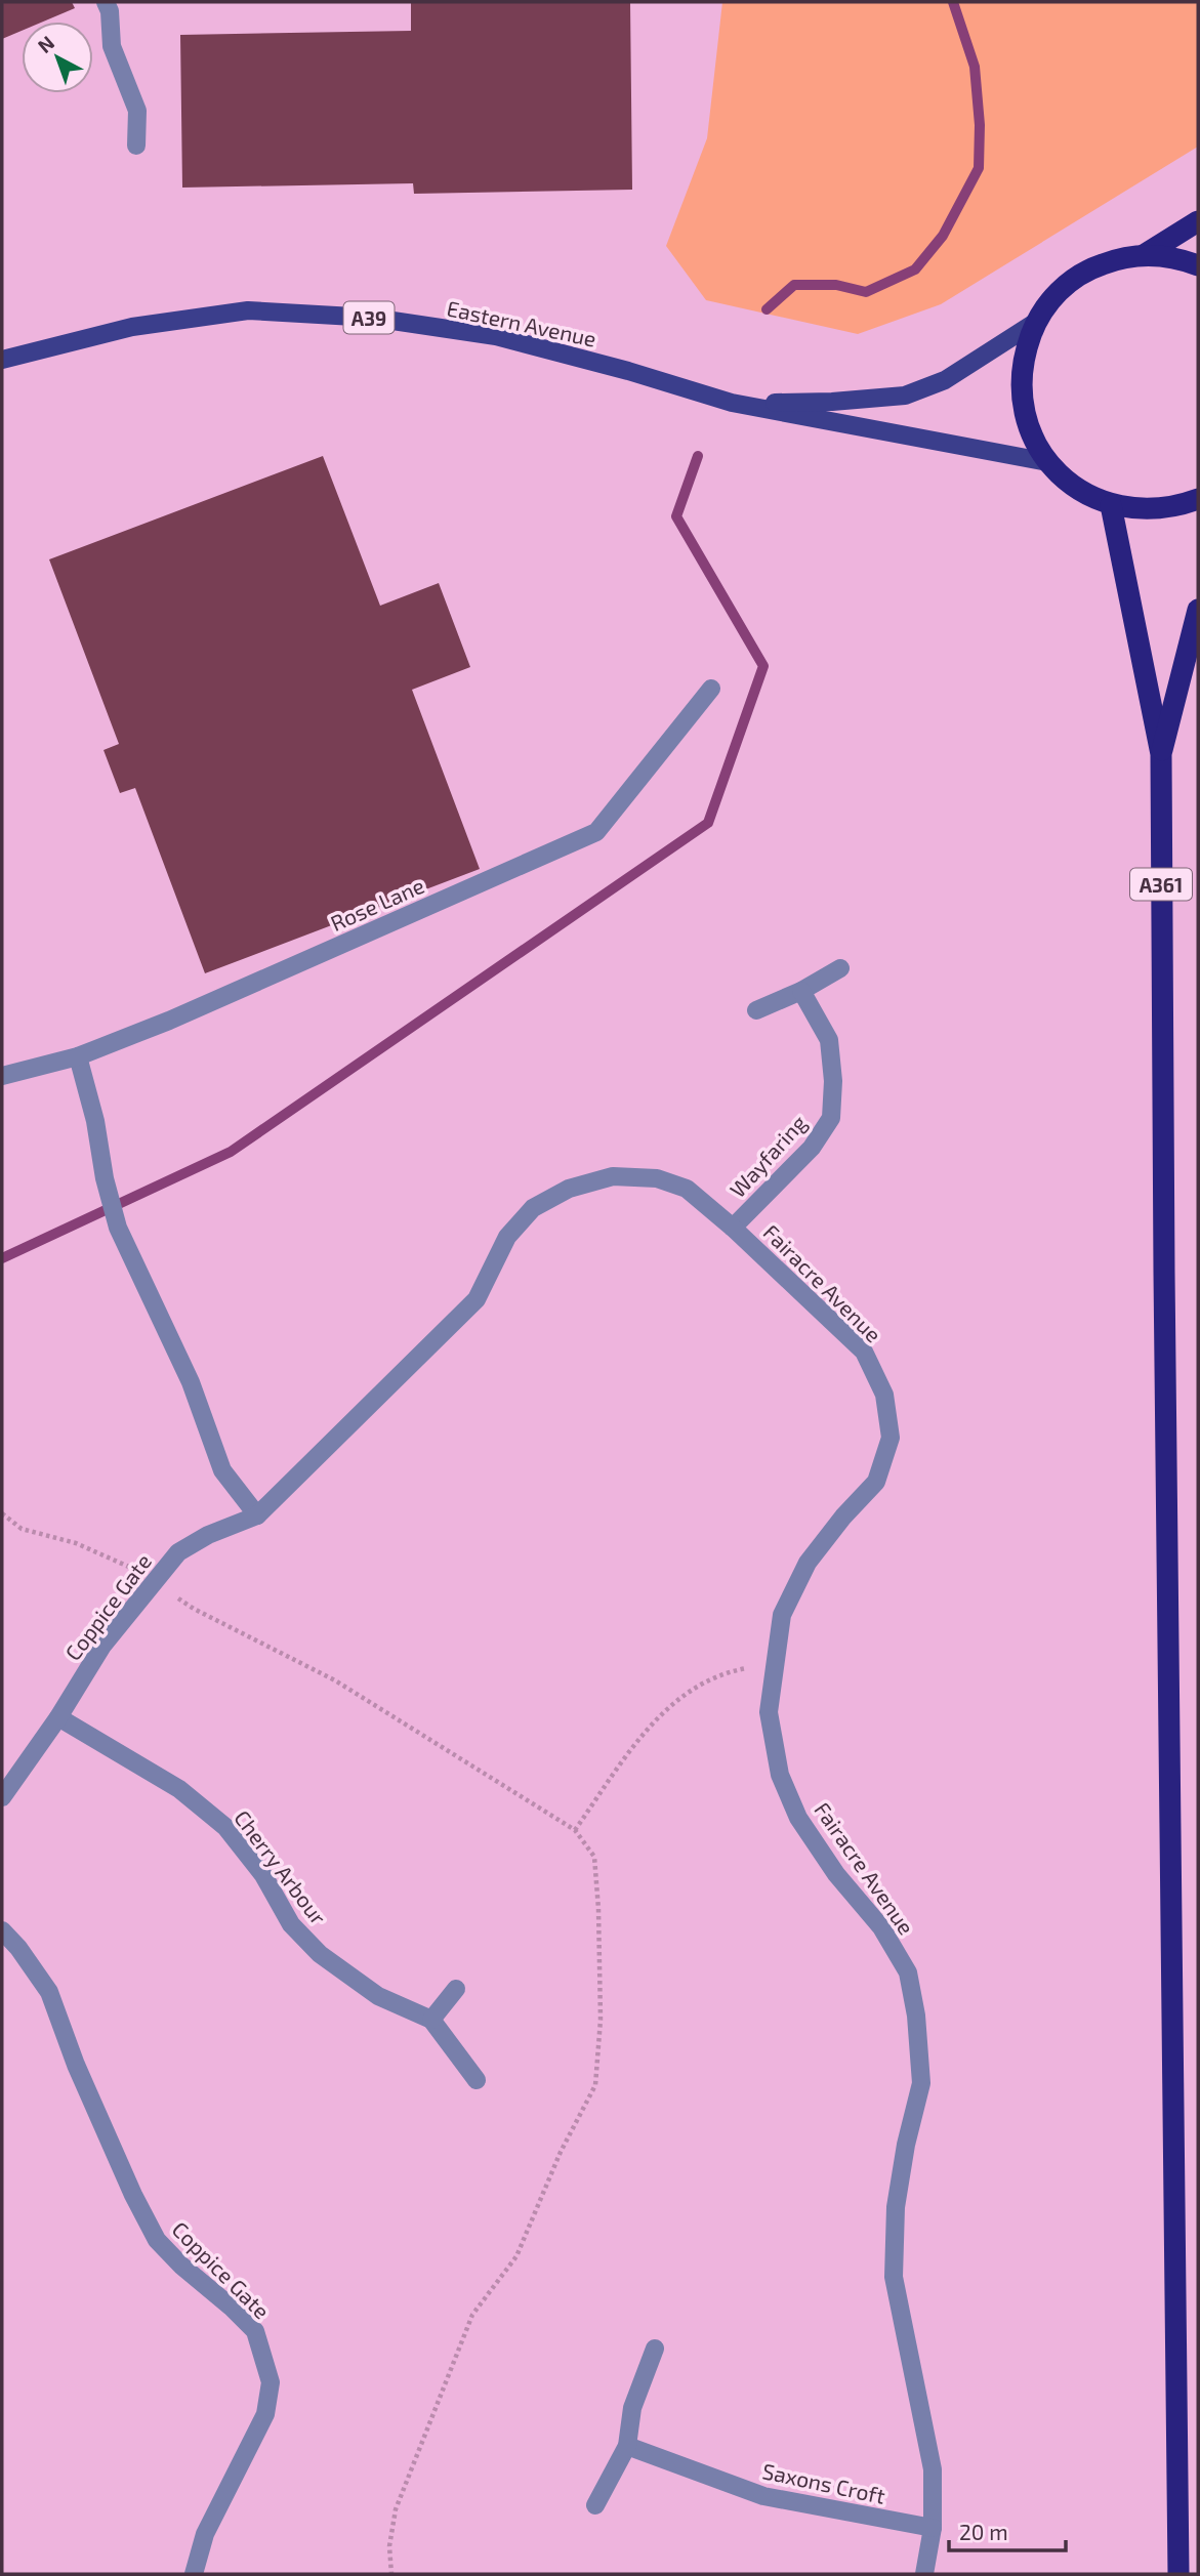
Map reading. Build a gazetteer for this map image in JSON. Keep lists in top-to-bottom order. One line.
{"streets":{"highway":["A361"],"main road":["A39","Eastern Avenue"],"street":["Rose Lane","Wayfaring","Fairacre Avenue","Coppice Gate","Cherry Arbour","Saxons Croft"]},"crossings":[["Wayfaring","Fairacre Avenue"],["Fairacre Avenue","Coppice Gate"],["Fairacre Avenue","Saxons Croft"],["Coppice Gate","Cherry Arbour"]],"scale_bar":"20 m","north":"top left"}
